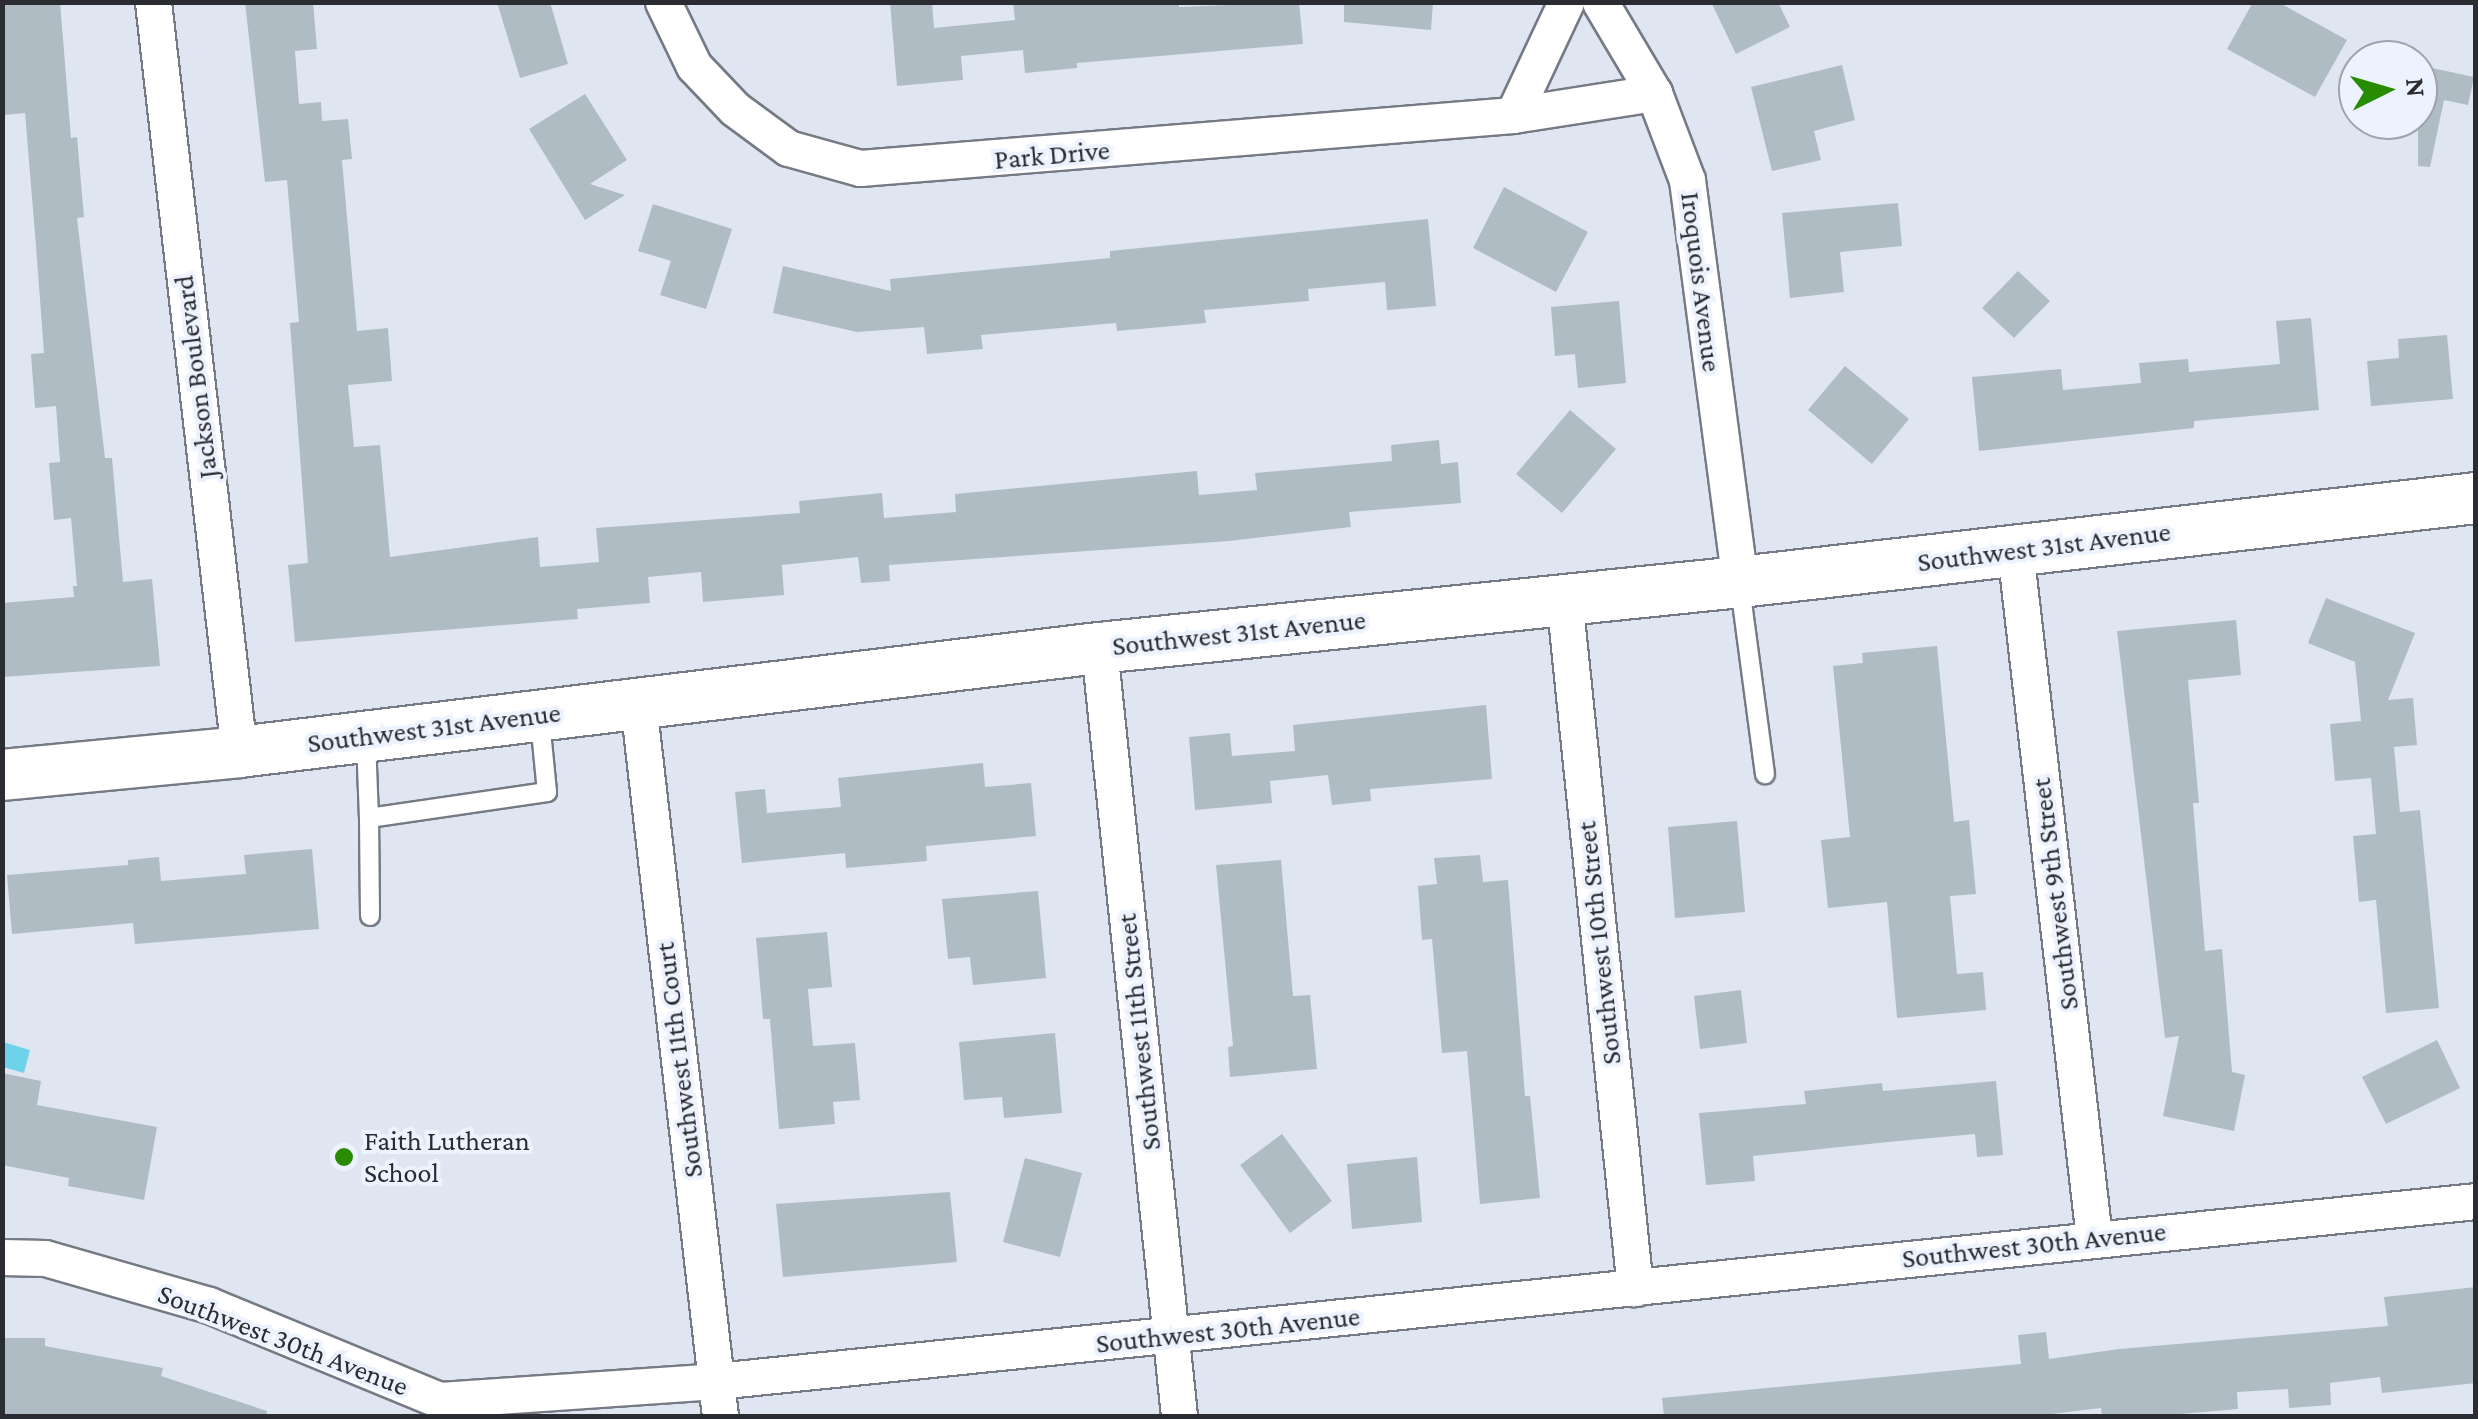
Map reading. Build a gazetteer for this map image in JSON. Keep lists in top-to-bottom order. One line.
{"streets":{"main road":["Southwest 31st Avenue"],"street":["Park Drive","Iroquois Avenue","Jackson Boulevard","Southwest 9th Street","Southwest 10th Street","Southwest 11th Street","Southwest 11th Court","Southwest 30th Avenue"]},"crossings":[["Park Drive","Iroquois Avenue"],["Iroquois Avenue","Southwest 31st Avenue"],["Jackson Boulevard","Southwest 31st Avenue"],["Southwest 31st Avenue","Southwest 9th Street"],["Southwest 31st Avenue","Southwest 10th Street"],["Southwest 31st Avenue","Southwest 11th Street"],["Southwest 31st Avenue","Southwest 11th Court"],["Southwest 9th Street","Southwest 30th Avenue"],["Southwest 10th Street","Southwest 30th Avenue"],["Southwest 11th Street","Southwest 30th Avenue"],["Southwest 11th Court","Southwest 30th Avenue"]],"places":["Faith Lutheran School"],"north":"right"}
